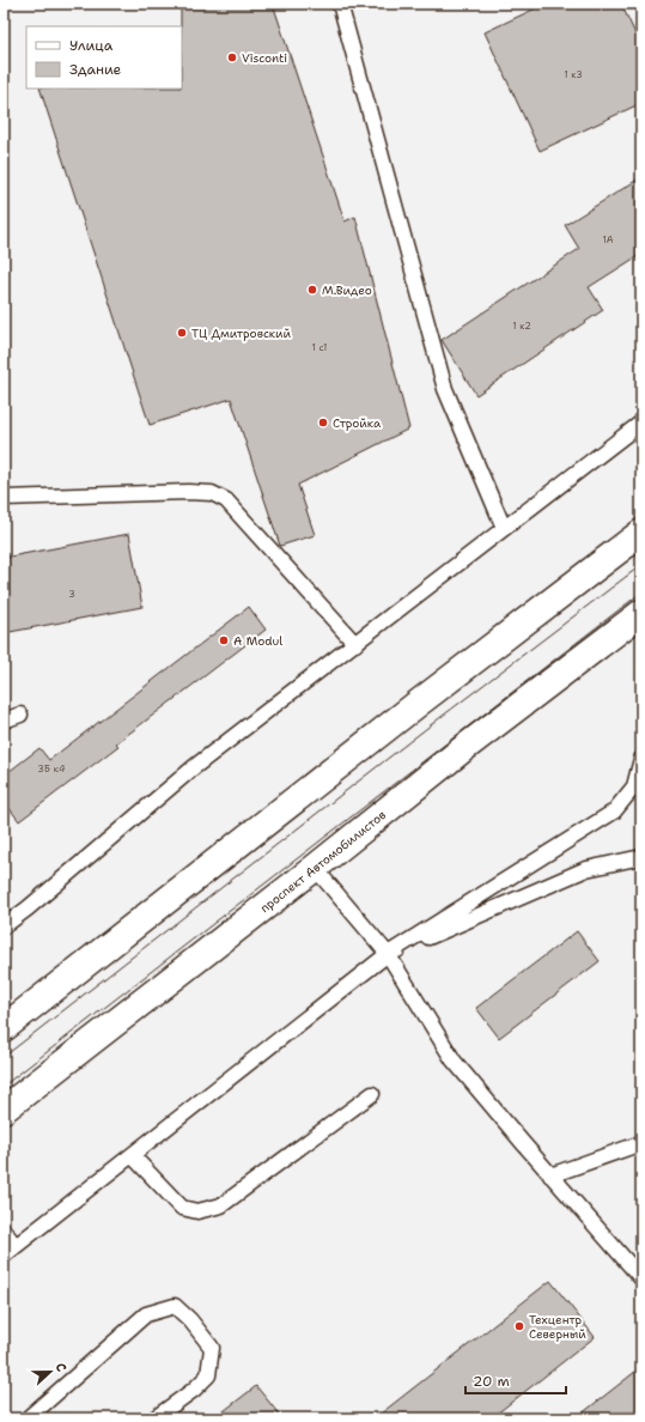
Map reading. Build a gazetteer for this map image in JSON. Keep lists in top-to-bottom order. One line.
{"streets":{"main road":["проспект Автомобилистов"]},"places":["Visconti","М.Видео","ТЦ Дмитровский","Стройка","A Modul","Техцентр Северный"],"house_numbers":["1 к3","1А","1 к2","1 с1","3","3Б к4"],"legend":["Улица","Здание"],"scale_bar":"20 m","north":"right"}
